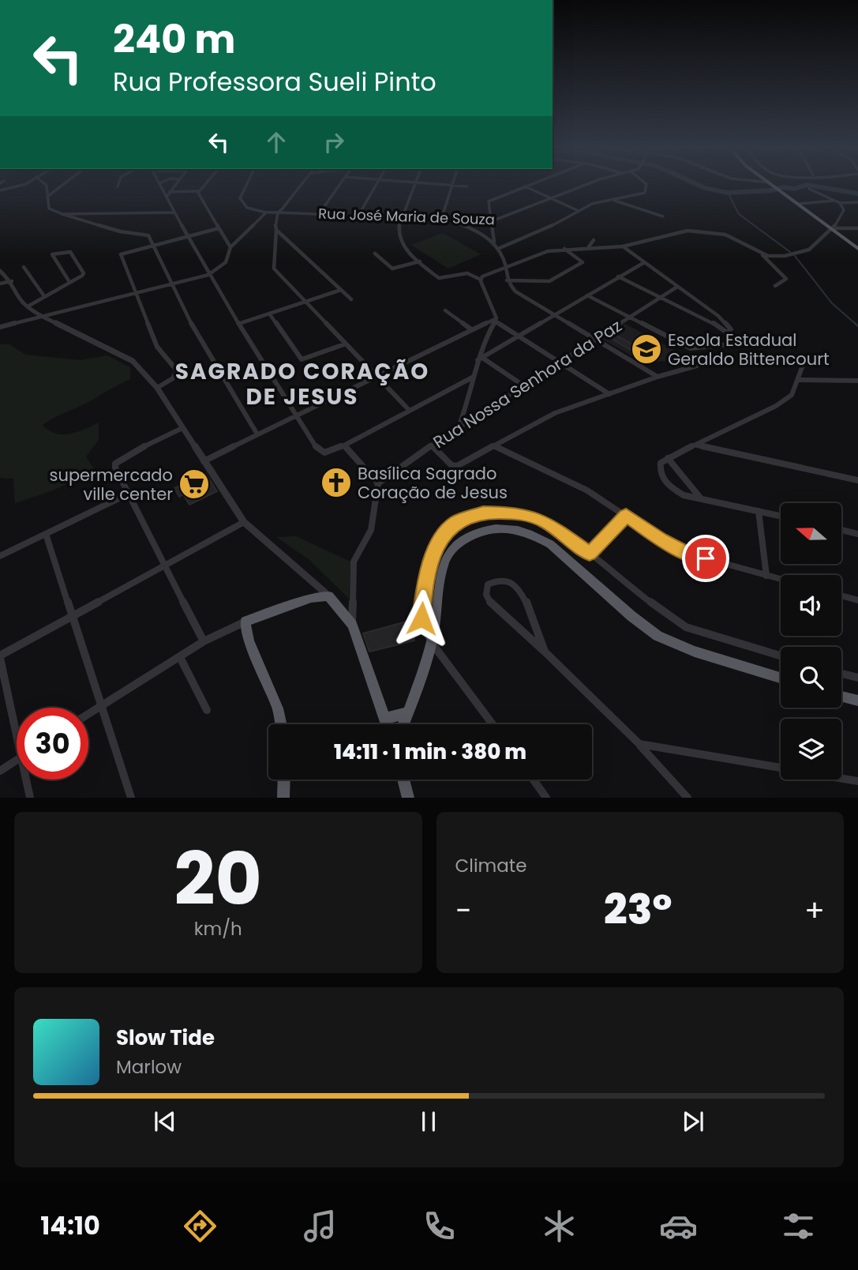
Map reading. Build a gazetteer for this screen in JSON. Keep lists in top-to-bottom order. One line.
{"streets":{"street":["Rua José Maria de Souza","Rua Nossa Senhora da Paz"]},"districts":["SAGRADO CORAÇÃO DE JESUS"],"places":{"school or university":["Escola Estadual Geraldo Bittencourt"],"church":["Basílica Sagrado Coração de Jesus"],"supermarket":["supermercado ville center"]},"north":"left","page":{"turn":["240 m","Rua Professora Sueli Pinto"],"limit":"30","trip":"14:11 · 1 min · 380 m","tile":[["20","km/h"],"Climate"],"heat":["−","23°","+"],"song":["Slow Tide","Marlow"],"tabs":"14:10"}}
